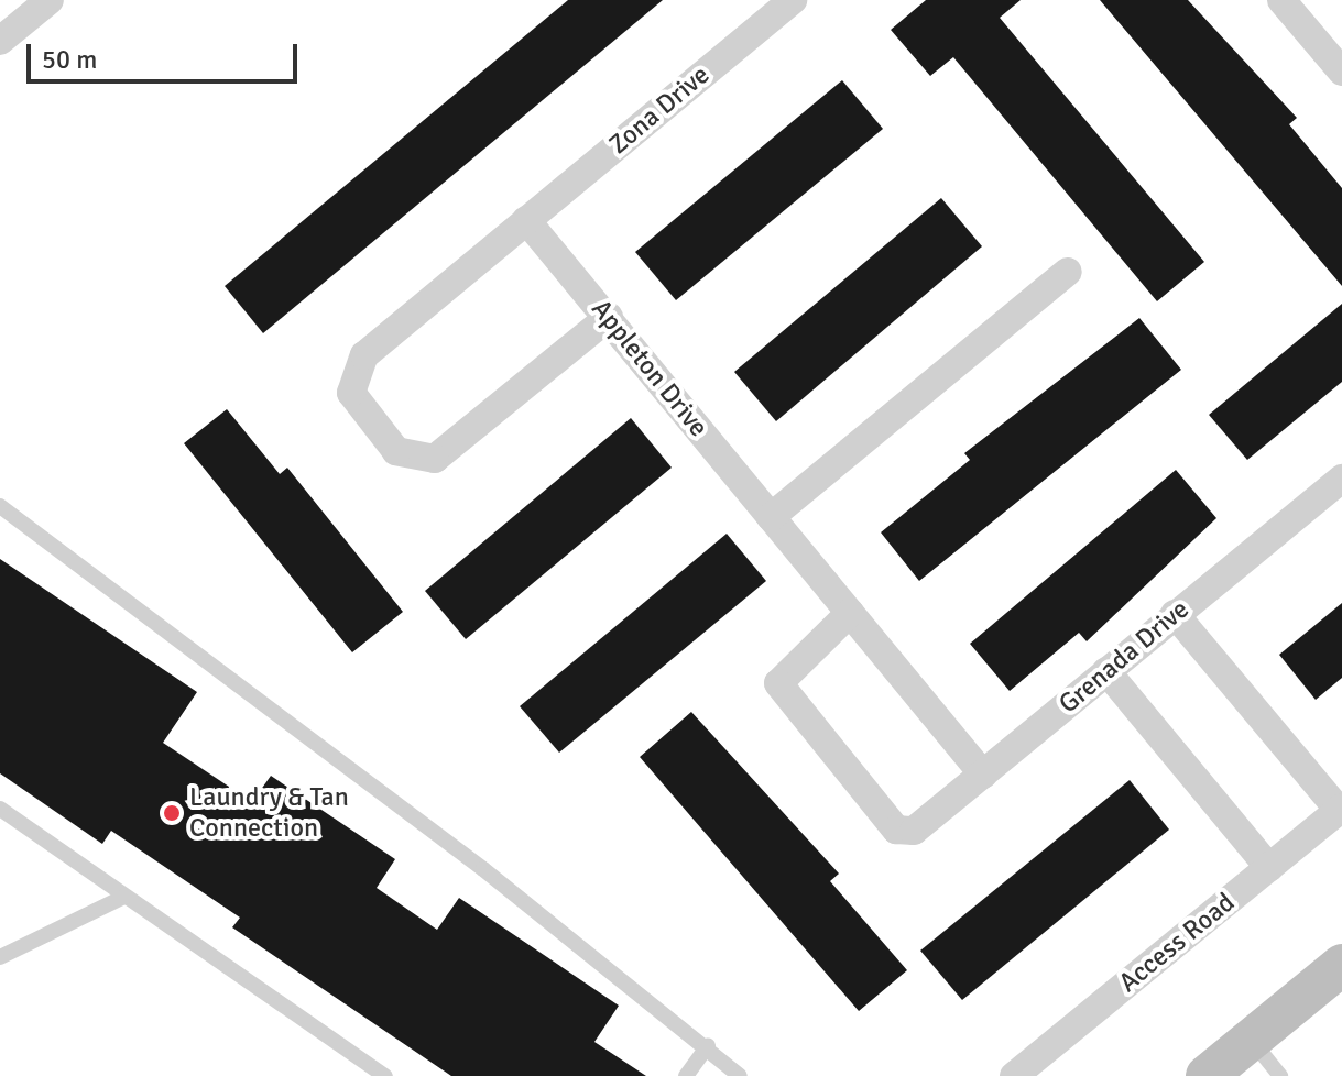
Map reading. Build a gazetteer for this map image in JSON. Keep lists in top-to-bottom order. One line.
{"streets":{"street":["Zona Drive","Appleton Drive","Grenada Drive","Access Road"]},"crossings":[["Zona Drive","Appleton Drive"],["Appleton Drive","Grenada Drive"],["Grenada Drive","Access Road"]],"places":["Laundry & Tan Connection"],"scale_bar":"50 m"}
